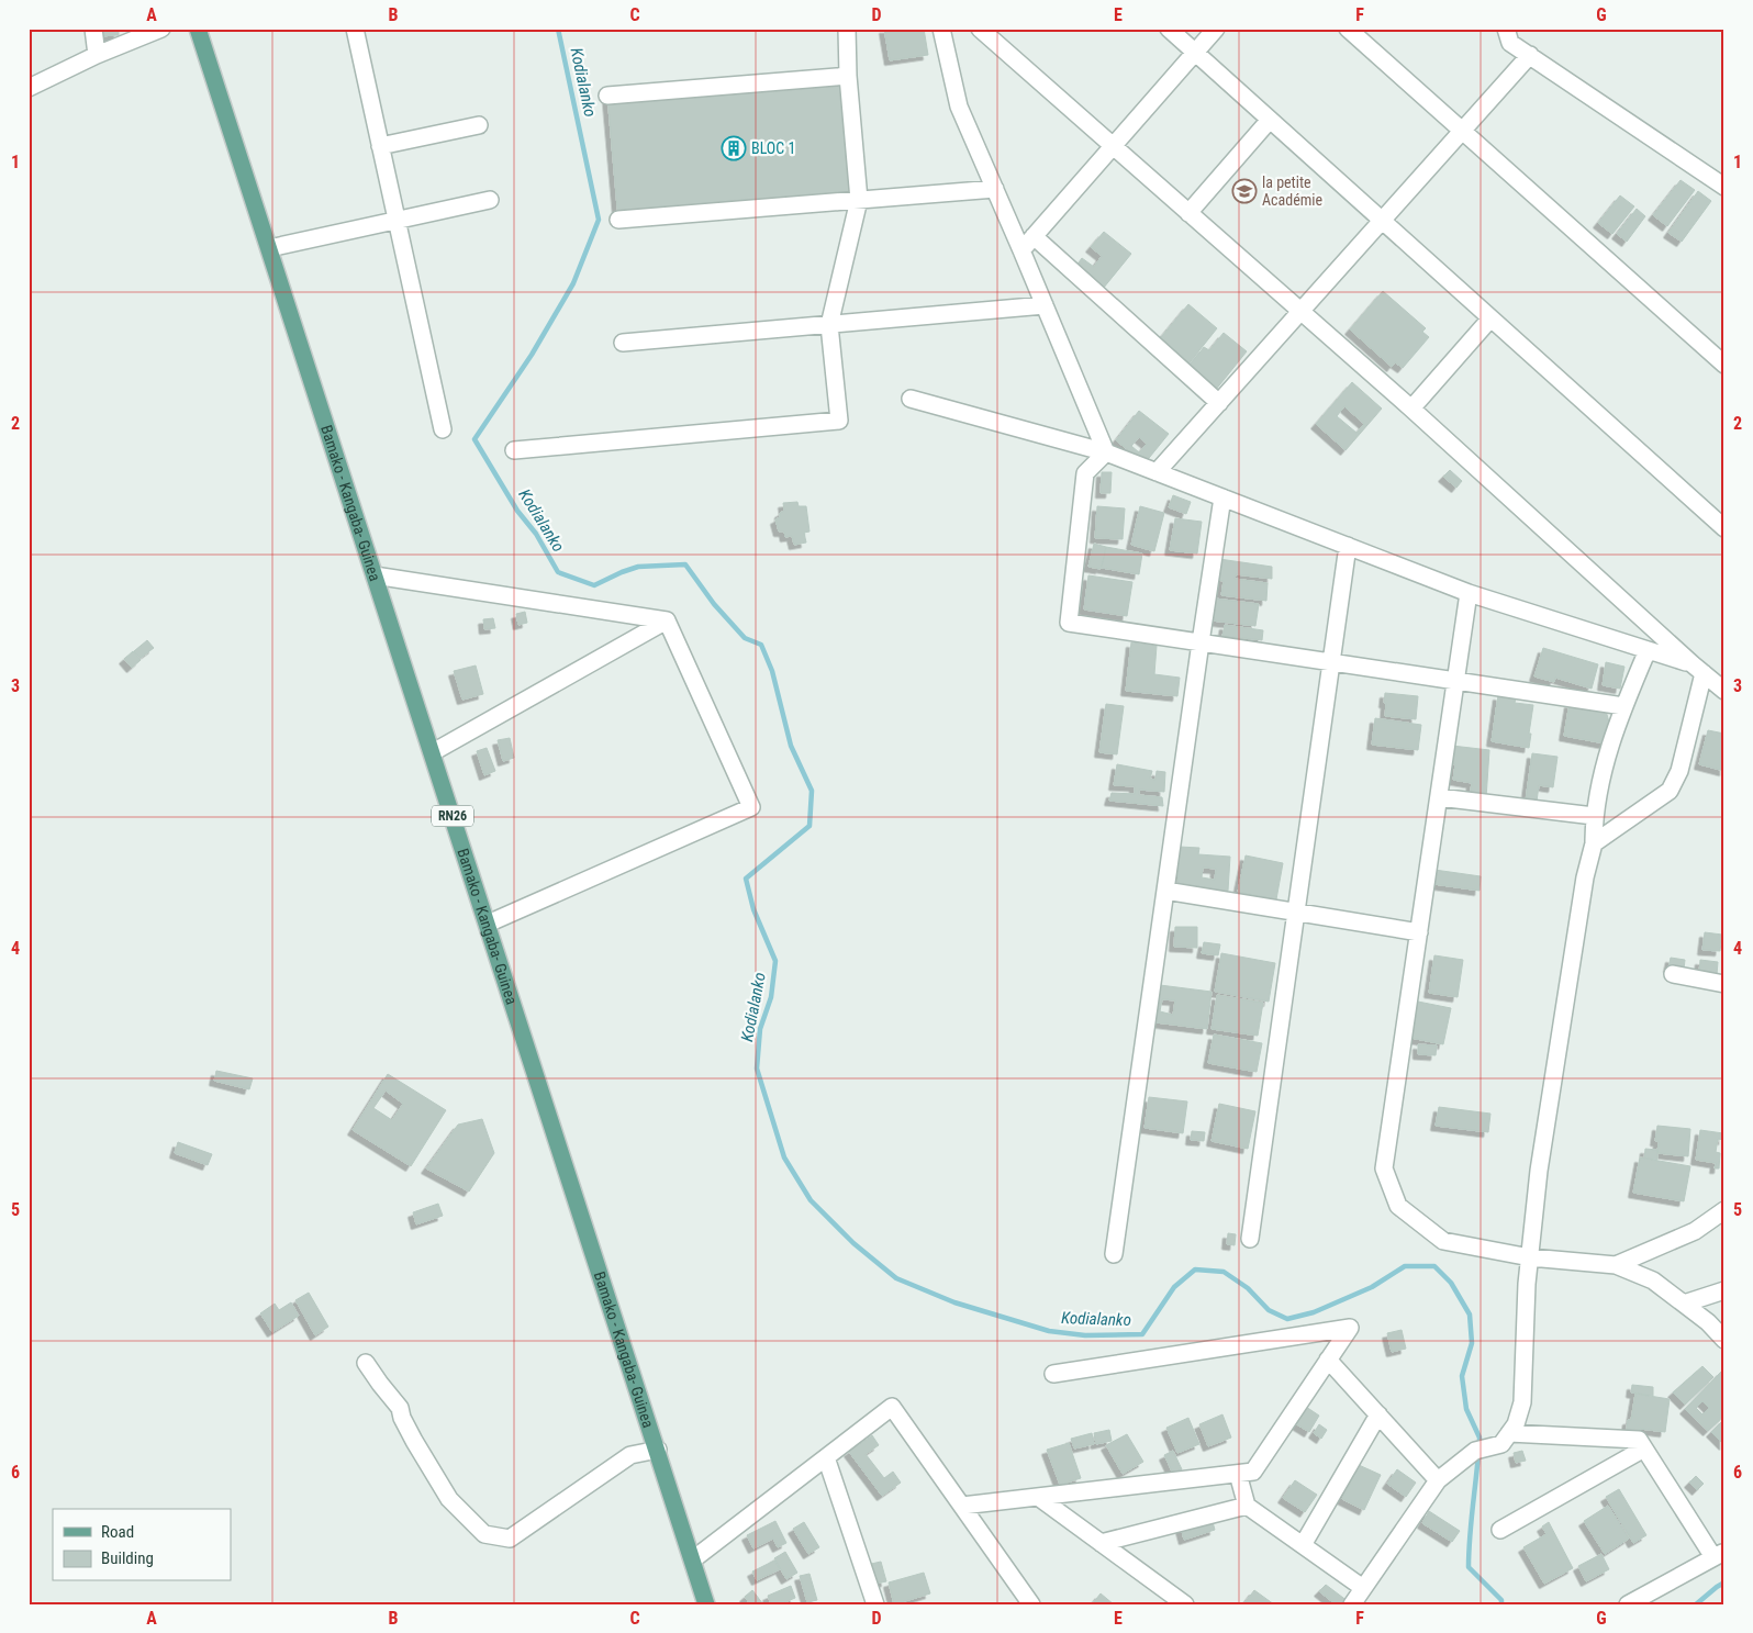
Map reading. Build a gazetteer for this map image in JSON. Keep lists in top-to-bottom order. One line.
{"streets":{"main road":["Bamako - Kangaba- Guinea","RN26"]},"water":["Kodialanko"],"places":{"building":["BLOC 1"],"school or university":["la petite Académie"]},"legend":["Road","Building"],"grid":{"columns":["A","B","C","D","E","F","G"],"rows":["1","2","3","4","5","6"]}}
